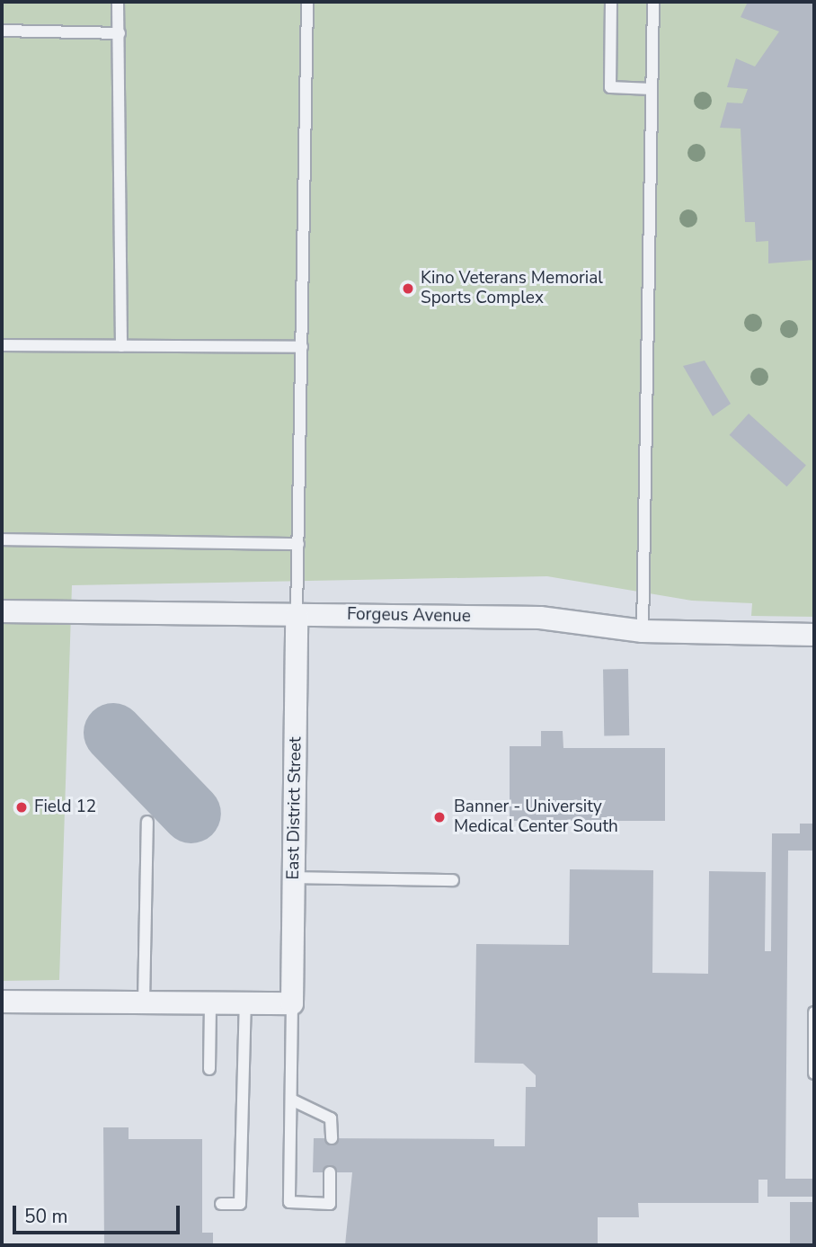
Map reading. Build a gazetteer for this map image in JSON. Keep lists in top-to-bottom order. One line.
{"streets":{"street":["Forgeus Avenue","East District Street"]},"crossings":[["Forgeus Avenue","East District Street"]],"places":["Kino Veterans Memorial Sports Complex","Field 12","Banner - University Medical Center South"],"scale_bar":"50 m"}
